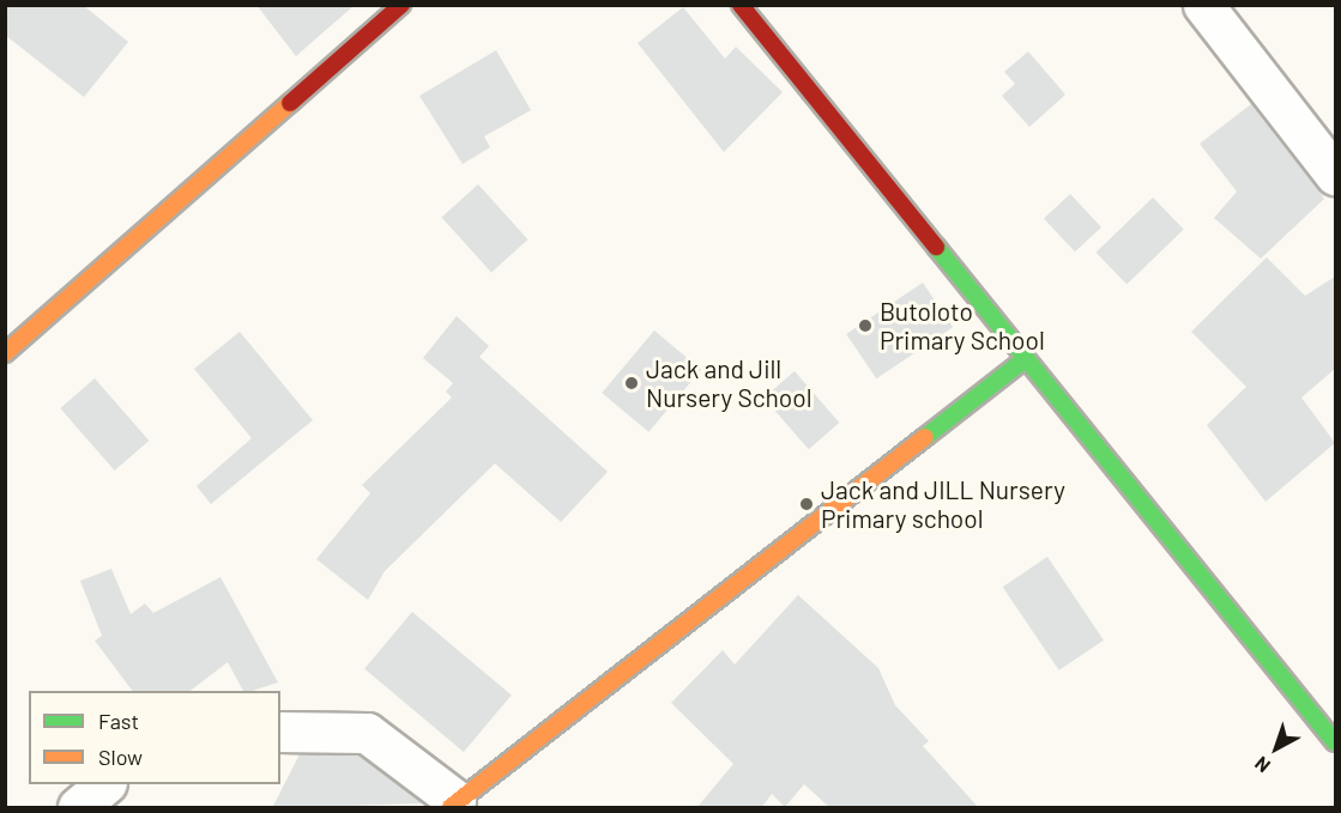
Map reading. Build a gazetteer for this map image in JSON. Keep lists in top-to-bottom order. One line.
{"places":["Butoloto Primary School","Jack and Jill Nursery School","Jack and JILL Nursery Primary school"],"legend":["Fast","Slow"],"north":"bottom left"}
